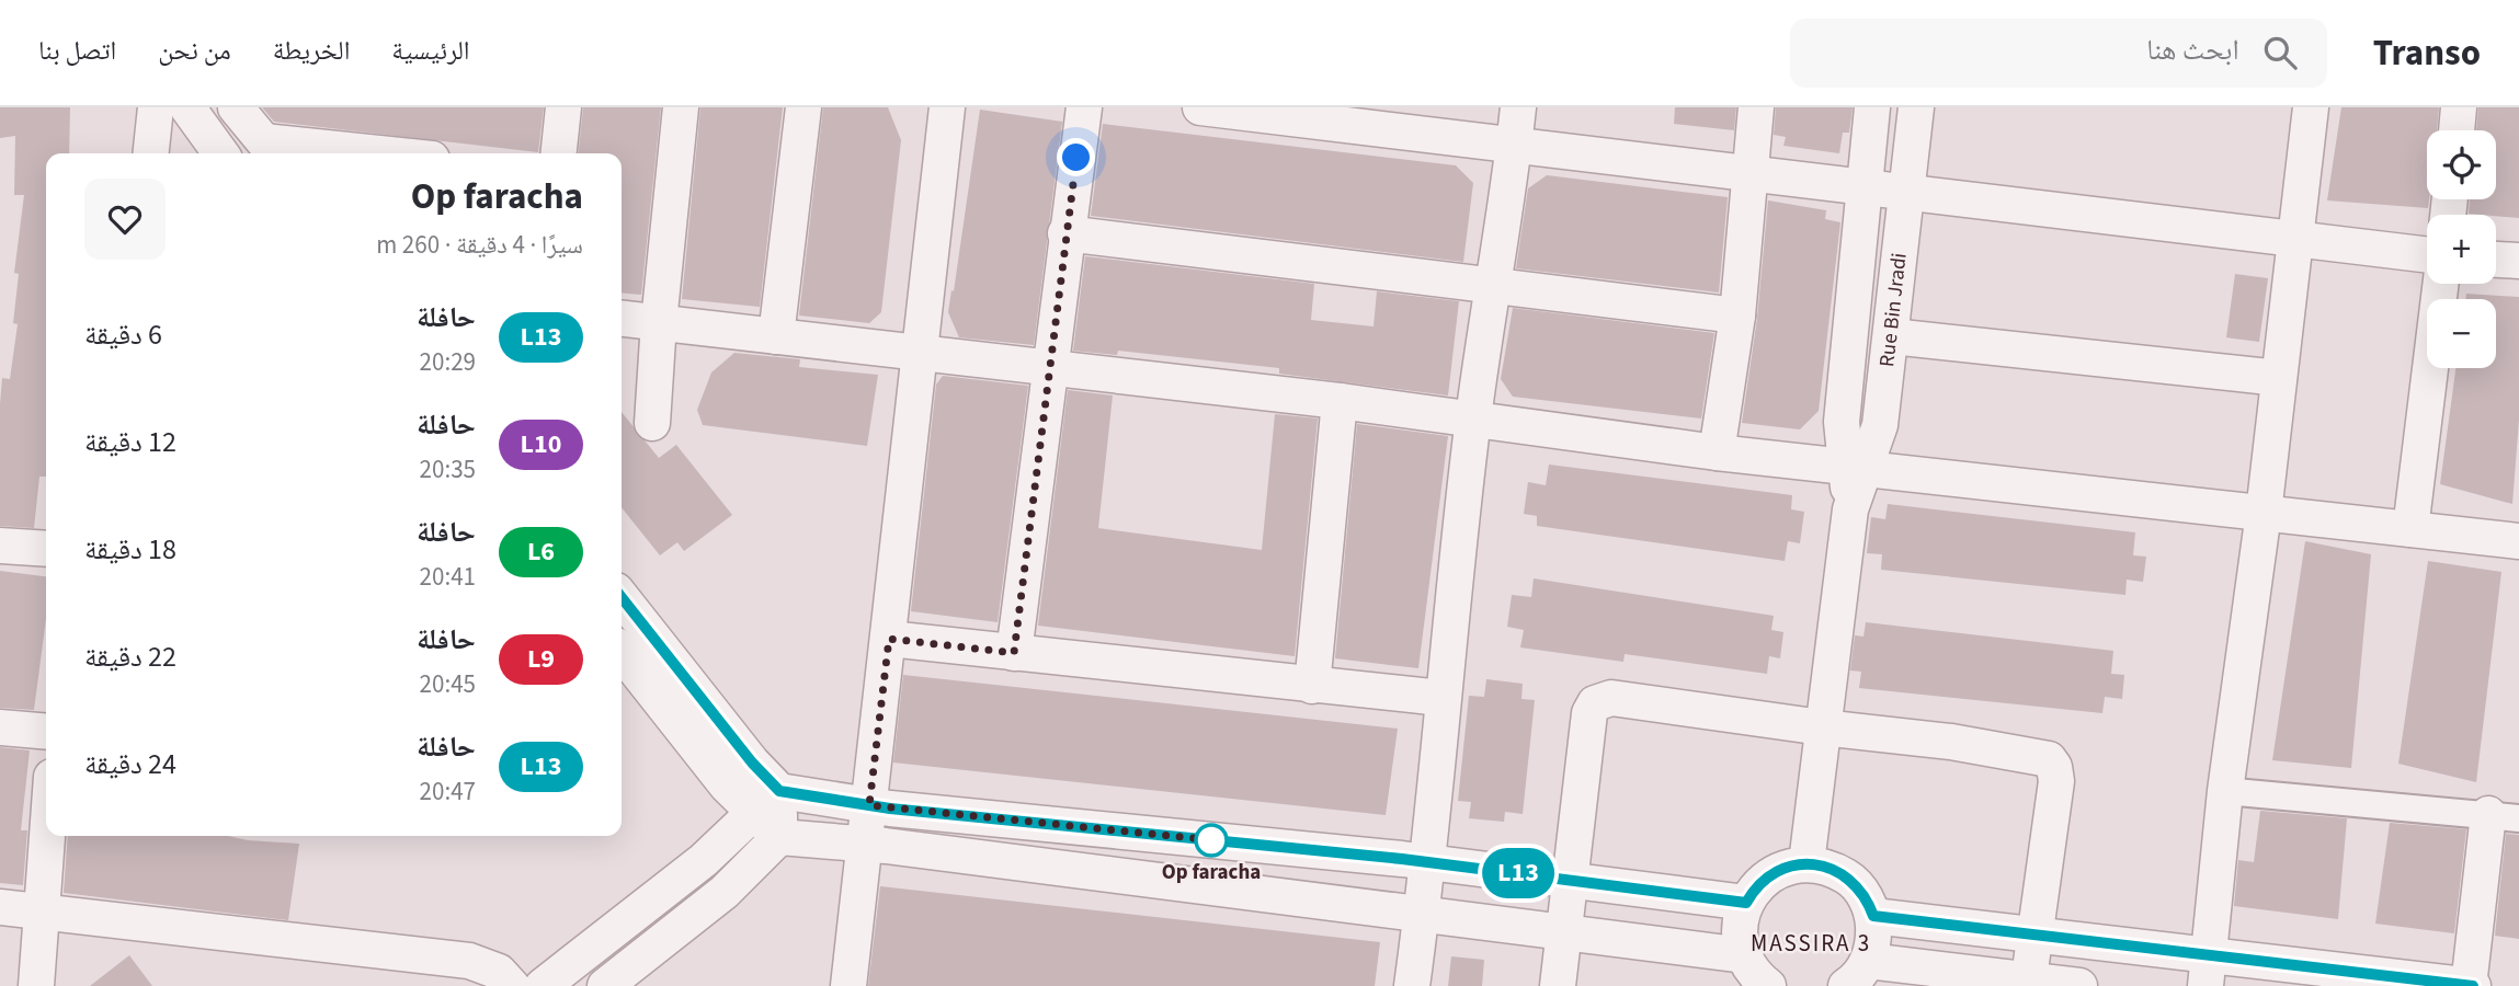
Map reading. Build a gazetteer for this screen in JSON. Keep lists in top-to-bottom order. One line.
{"streets":{"street":["Rue Bin Jradi"]},"districts":["MASSIRA 3"],"places":["Op faracha"],"lines":["bus line L13"],"page":{"header":"Transo","search":"ابحث هنا","nav":["الرئيسية","الخريطة","من نحن","اتصل بنا"],"on_map":"L13","map_buttons":["+","−"],"heading":["Op faracha","سيرًا · 4 دقيقة · 260 m"],"list":[{"mark":"L13","name":"حافلة","note":"20:29","value":"6 دقيقة"},{"mark":"L10","name":"حافلة","note":"20:35","value":"12 دقيقة"},{"mark":"L6","name":"حافلة","note":"20:41","value":"18 دقيقة"},{"mark":"L9","name":"حافلة","note":"20:45","value":"22 دقيقة"},{"mark":"L13","name":"حافلة","note":"20:47","value":"24 دقيقة"}]}}
